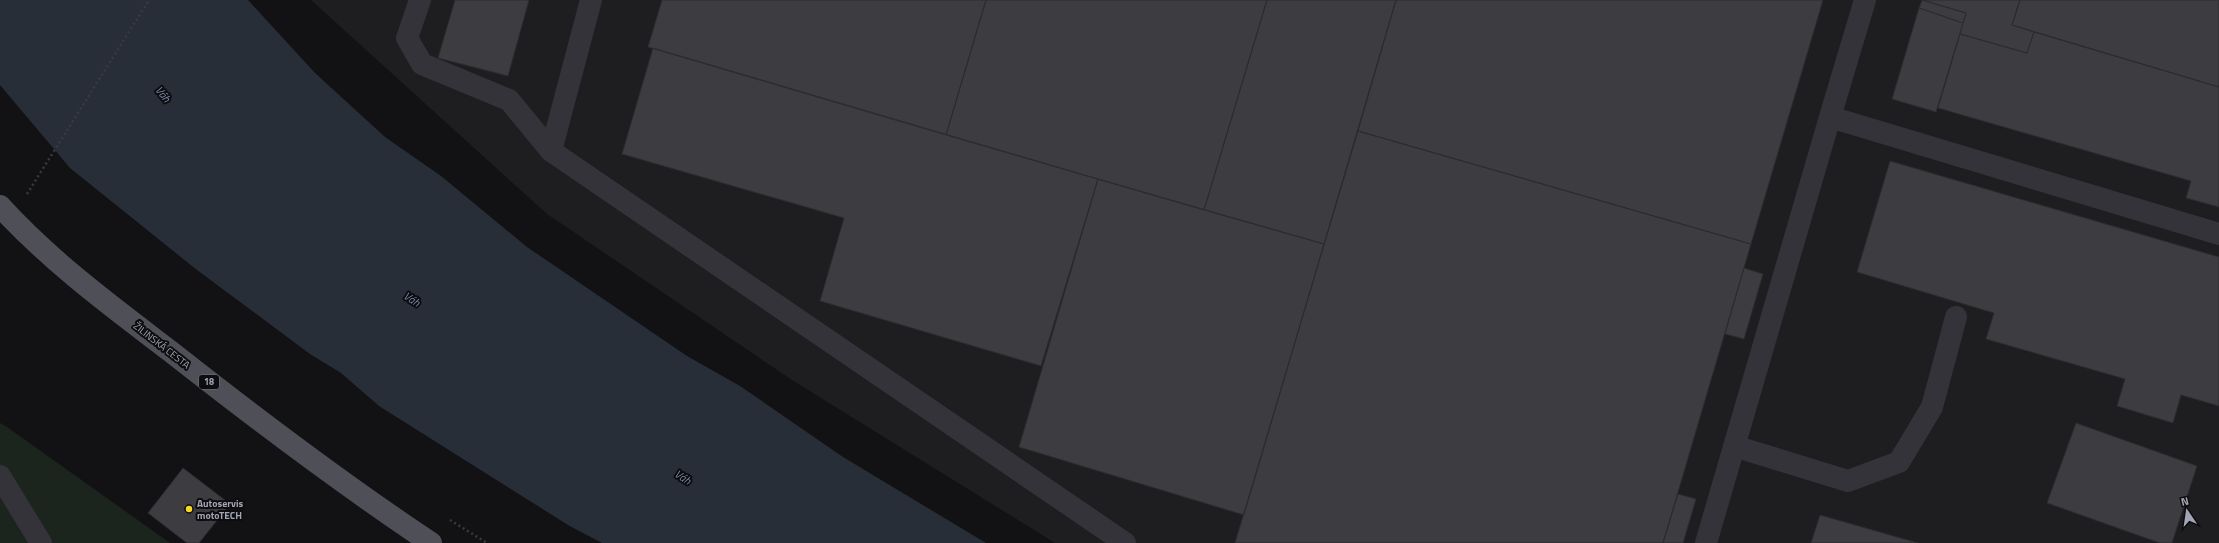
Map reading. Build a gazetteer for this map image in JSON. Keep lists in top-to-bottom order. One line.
{"streets":{"main road":["ŽILINSKÁ CESTA","18"]},"water":["Váh"],"places":["Autoservis motoTECH"],"north":"top"}
